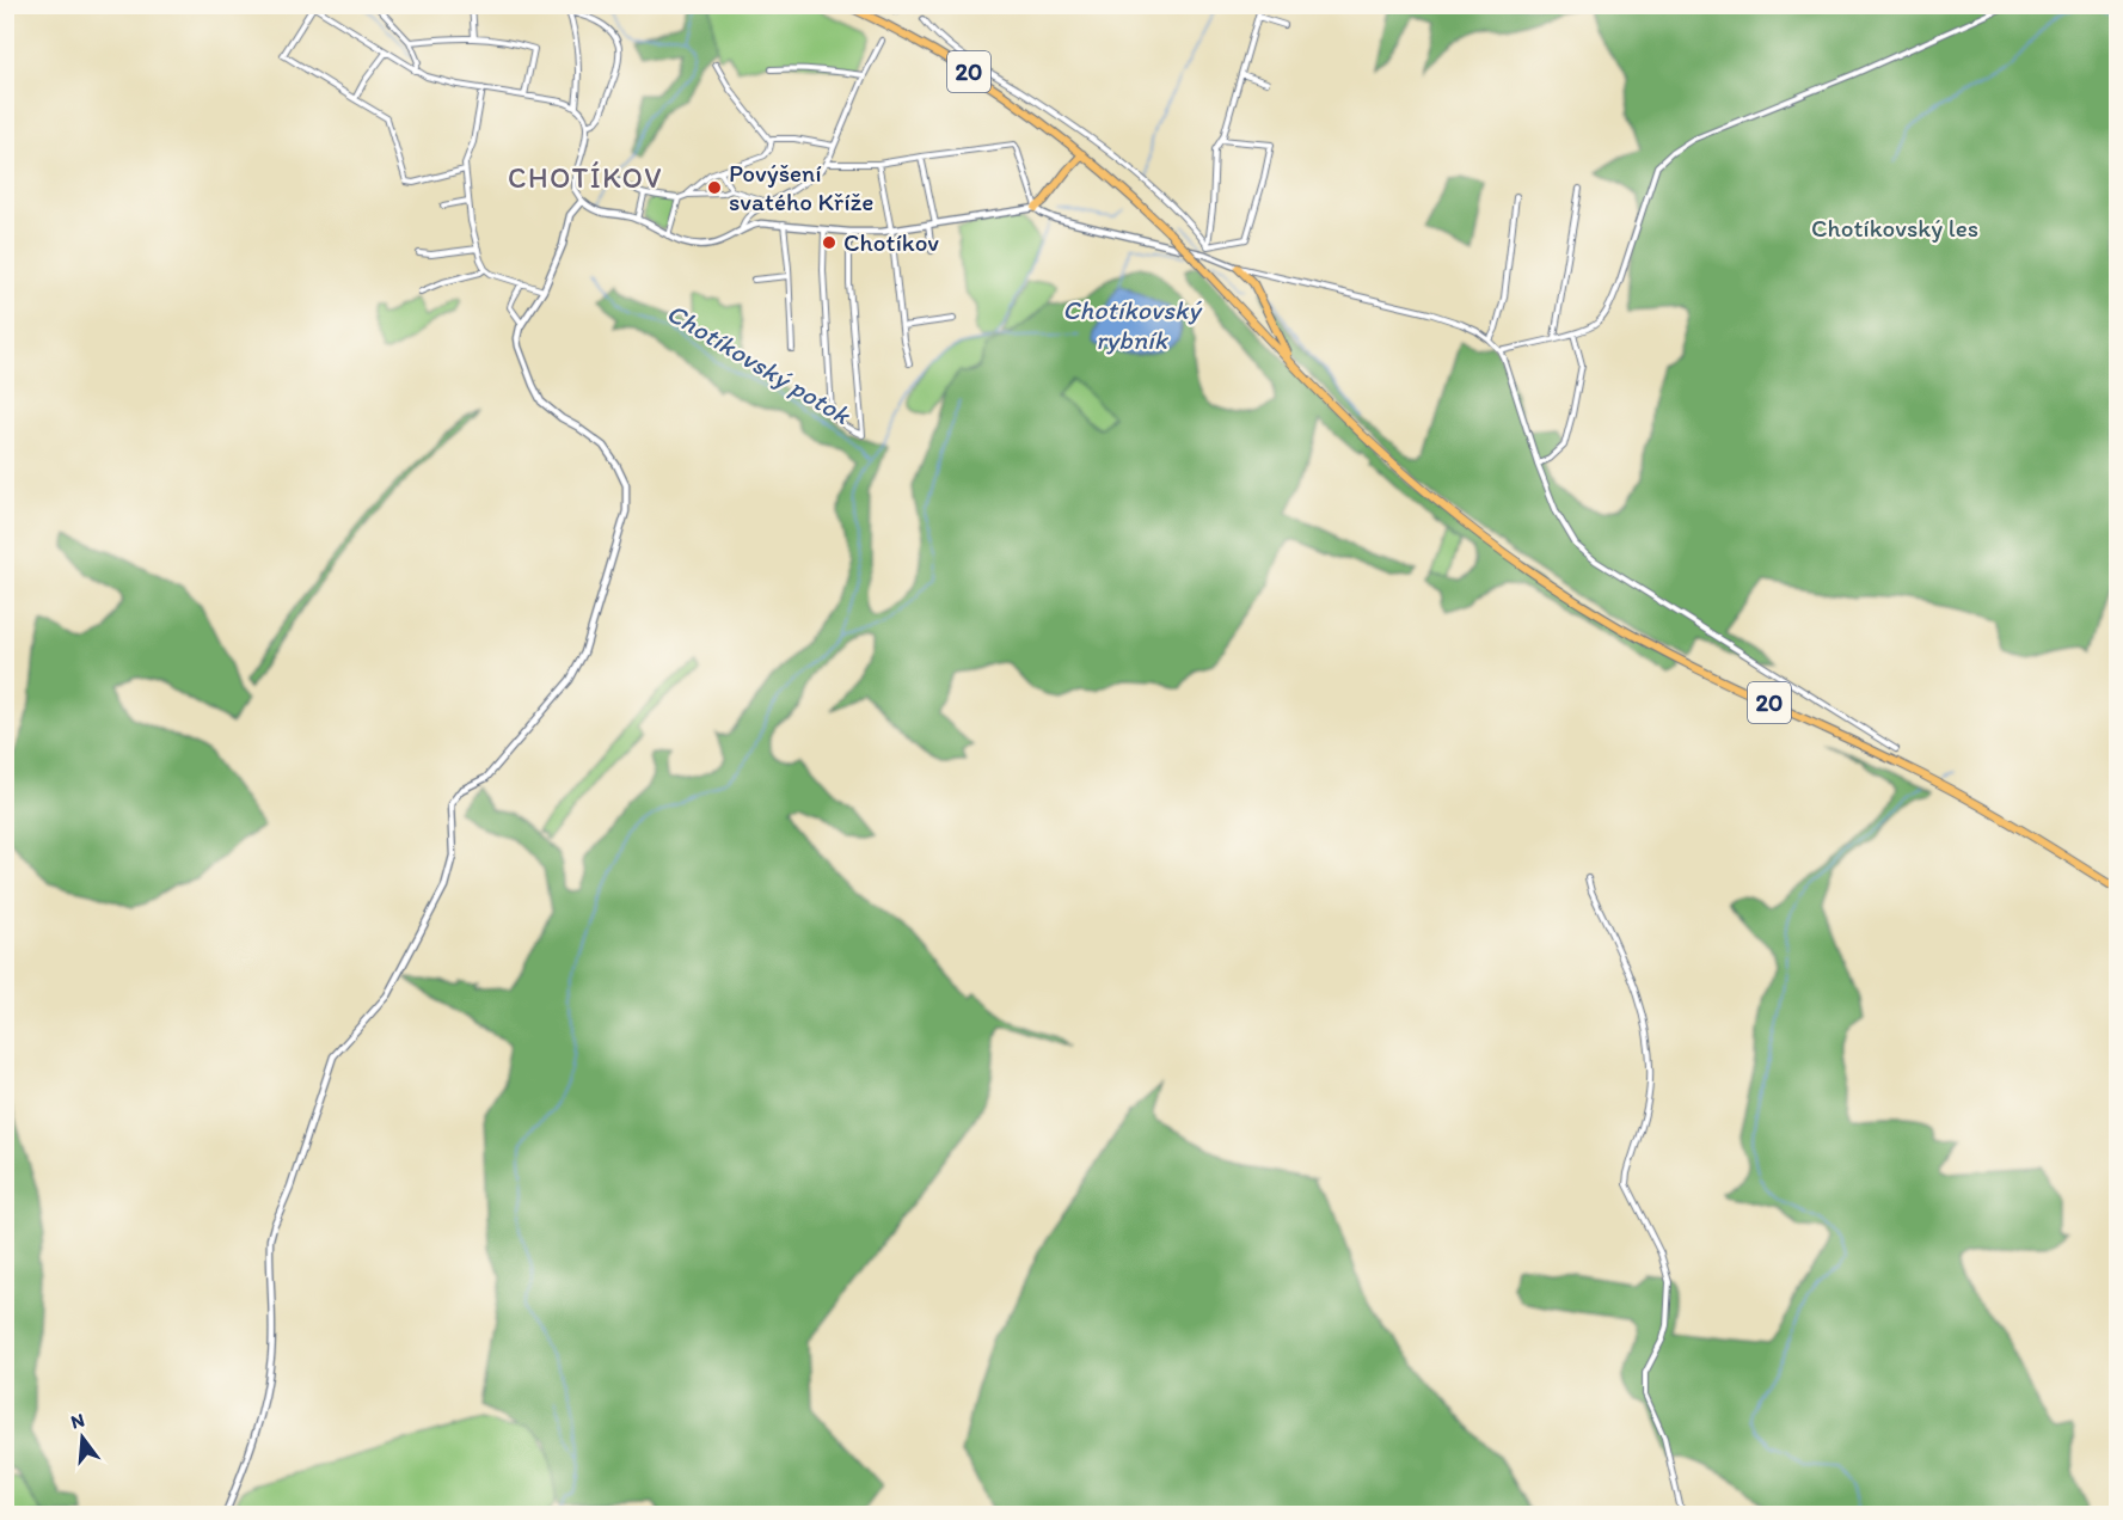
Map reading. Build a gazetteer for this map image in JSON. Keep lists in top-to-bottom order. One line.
{"streets":{"main road":["20"]},"districts":["CHOTÍKOV"],"water":["Chotíkovský rybník","Chotíkovský potok"],"parks":["Chotíkovský les"],"places":["Povýšení svatého Kříže","Chotíkov"],"north":"top"}
